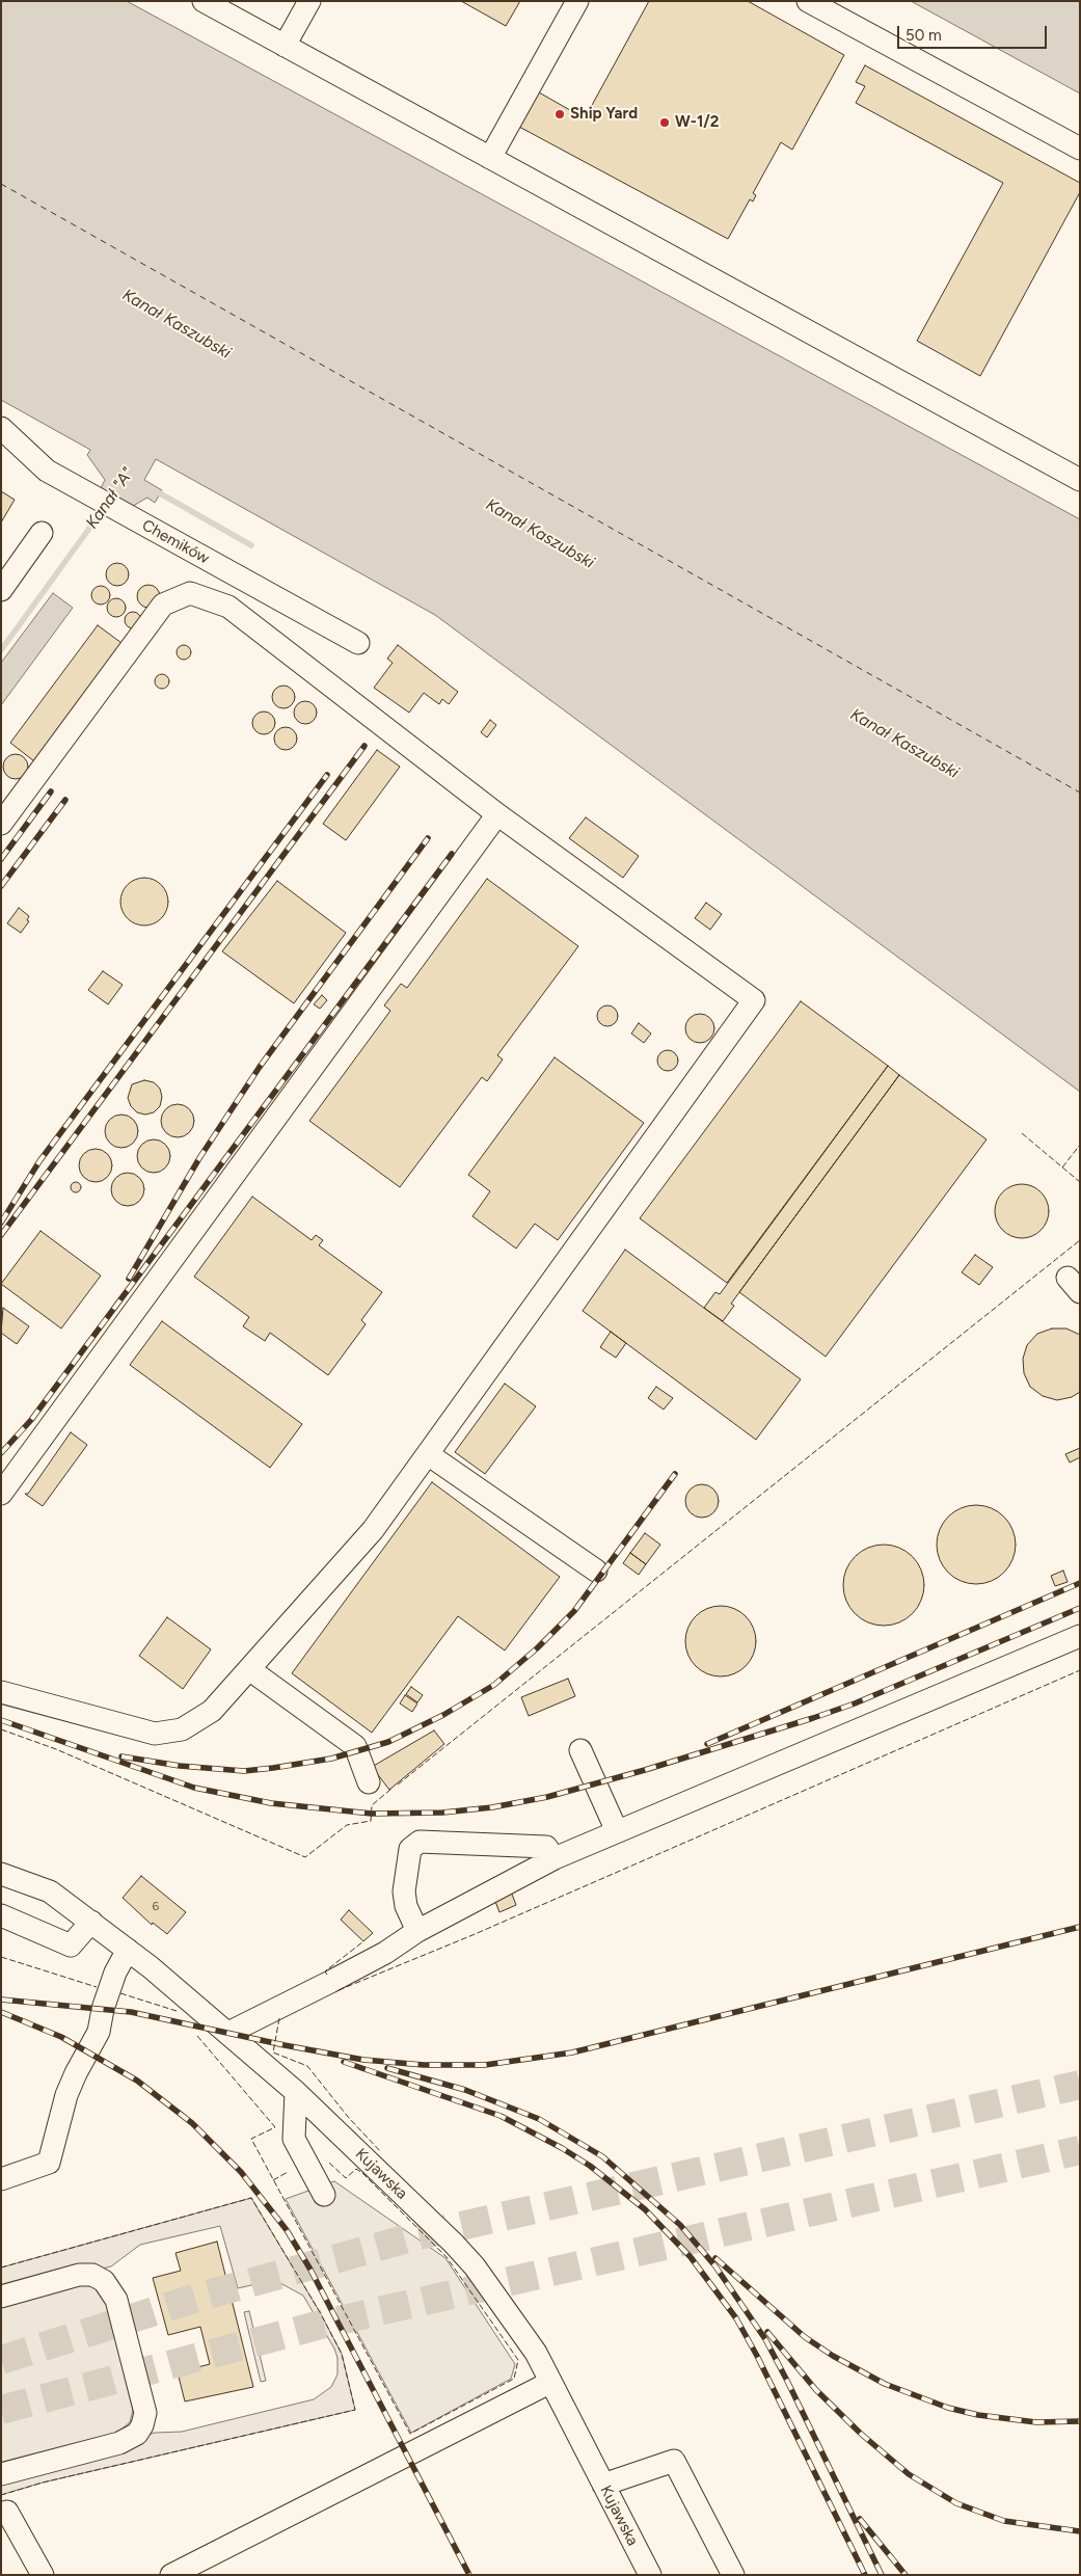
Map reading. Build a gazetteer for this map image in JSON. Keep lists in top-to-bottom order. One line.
{"streets":{"street":["Chemików","Kujawska"]},"water":["Kanał Kaszubski","Kanał \"A\""],"places":["Ship Yard","W-1/2"],"house_numbers":["6"],"scale_bar":"50 m"}
